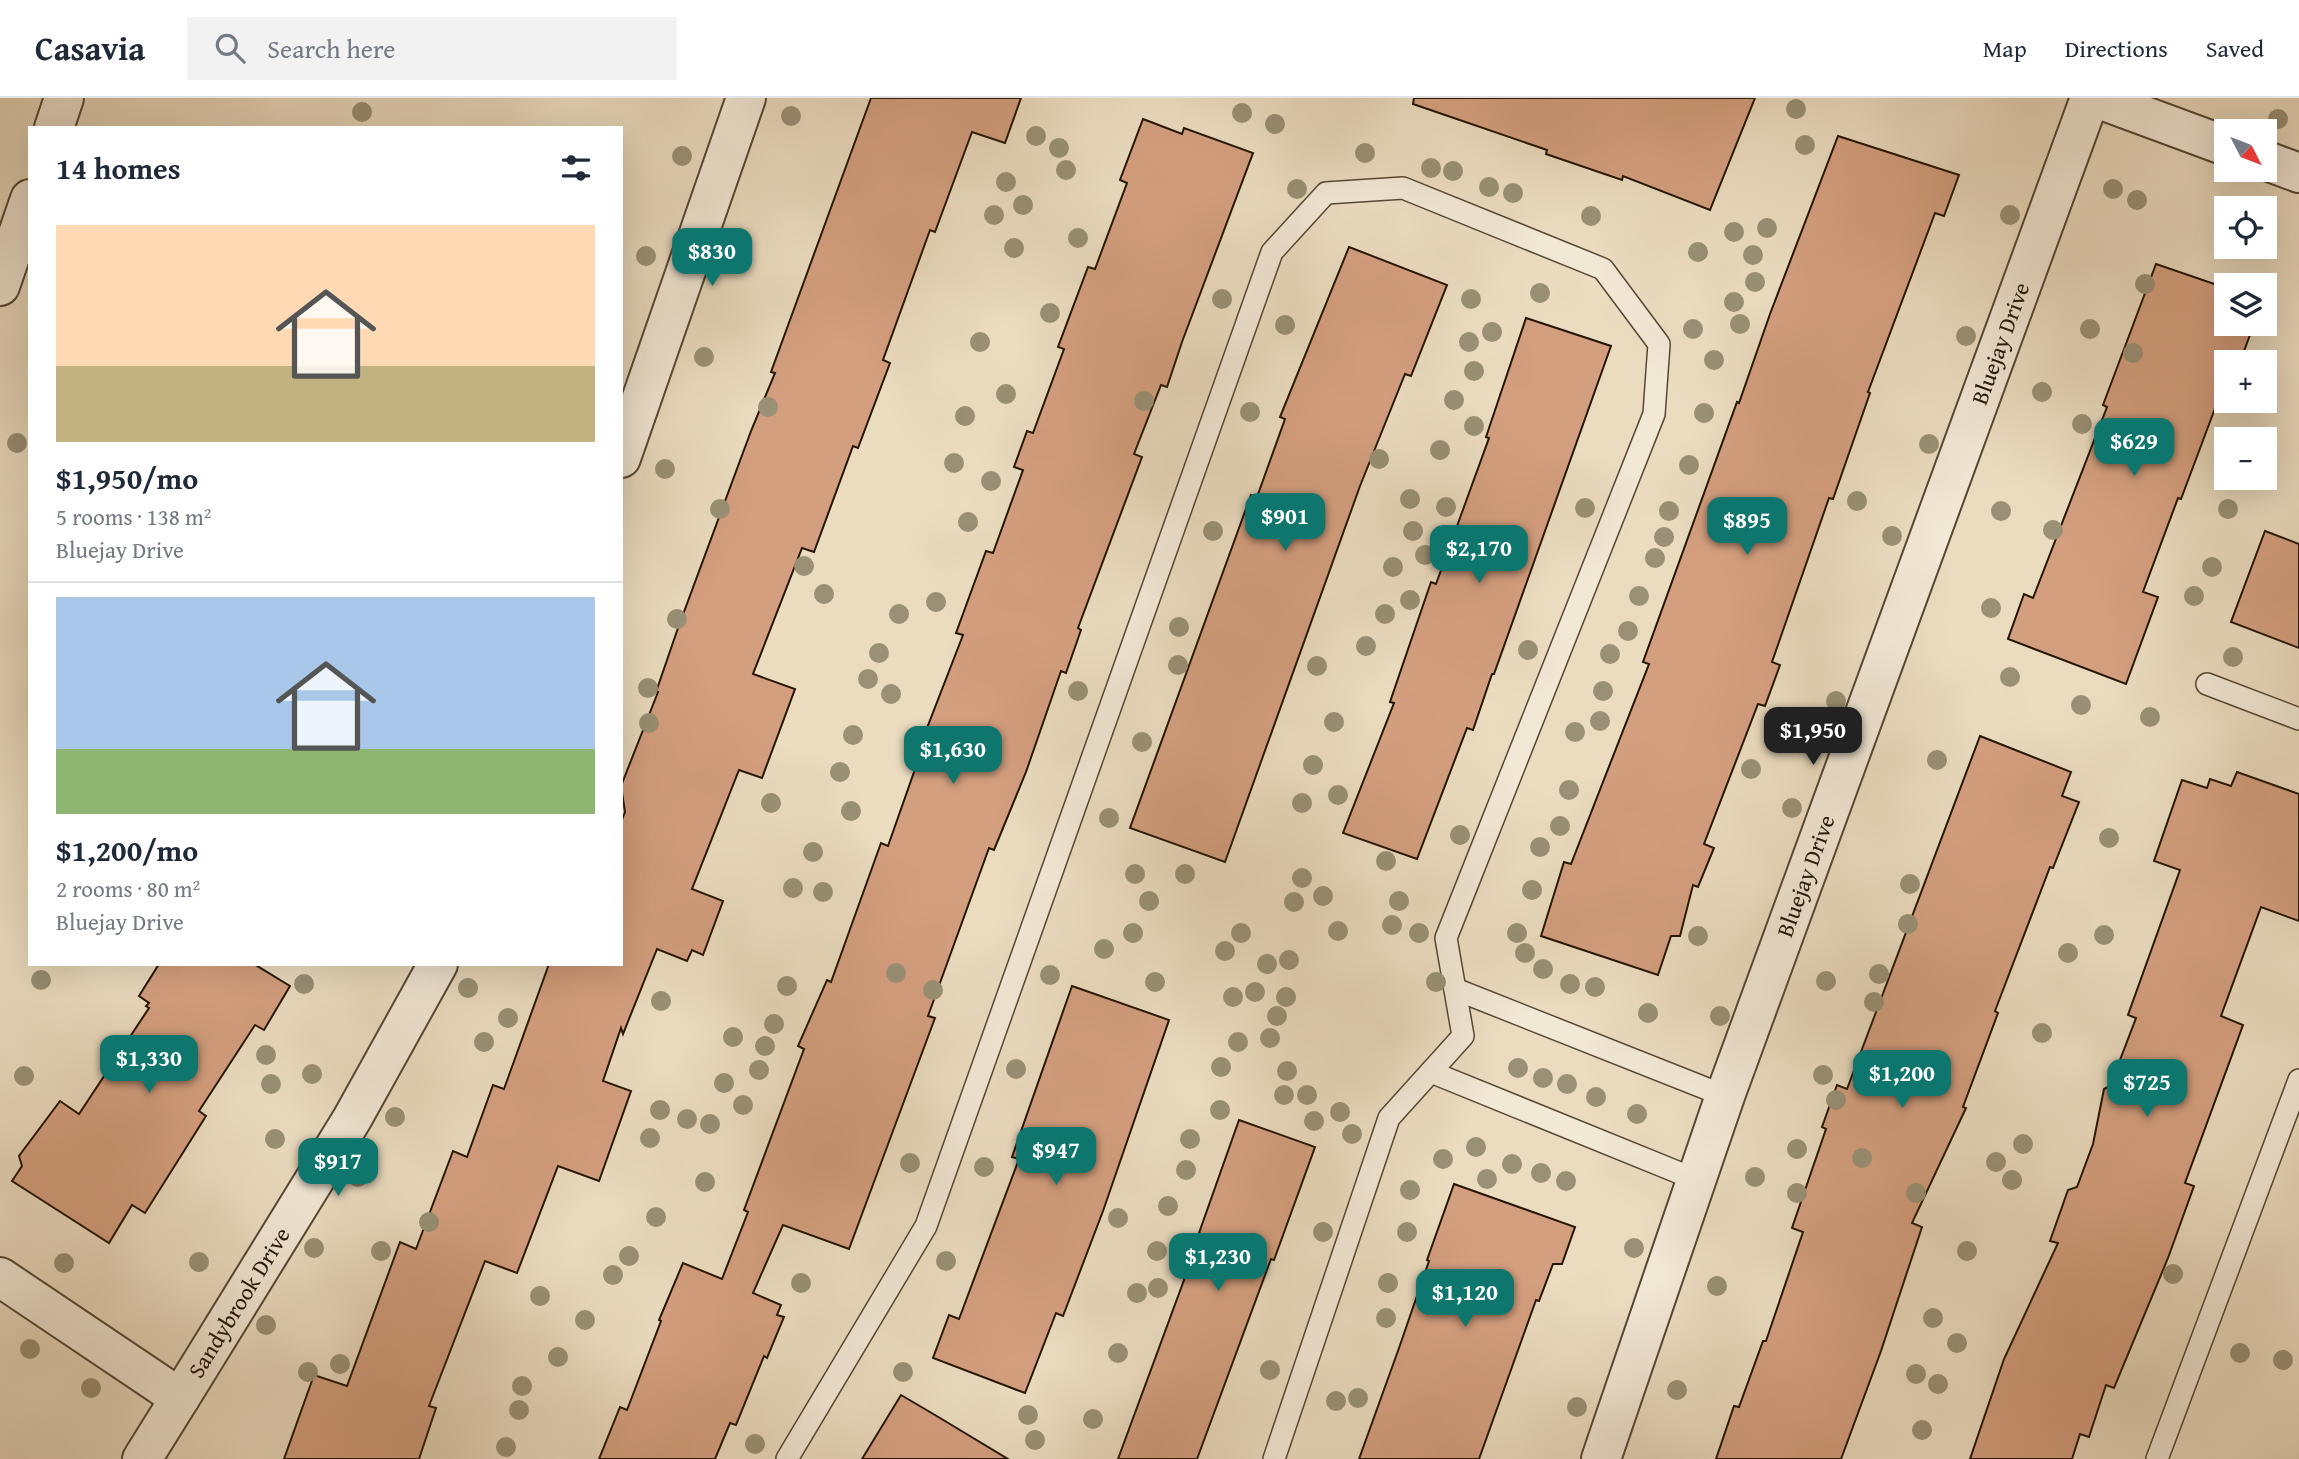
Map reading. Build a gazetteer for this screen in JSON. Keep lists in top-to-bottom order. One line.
{"streets":{"street":["Bluejay Drive","Sandybrook Drive"]},"north":"bottom right","page":{"header":"Casavia","search":"Search here","nav":["Map","Directions","Saved"],"map_buttons":["+","−"],"heading":"14 homes","list":[{"name":"$1,950/mo","note":"5 rooms · 138 m² · Bluejay Drive"},{"name":"$1,200/mo","note":"2 rooms · 80 m² · Bluejay Drive"}],"price":["$830","$629","$901","$895","$2,170","$1,950","$1,630","$1,330","$1,200","$725","$947","$917","$1,230","$1,120"]}}
